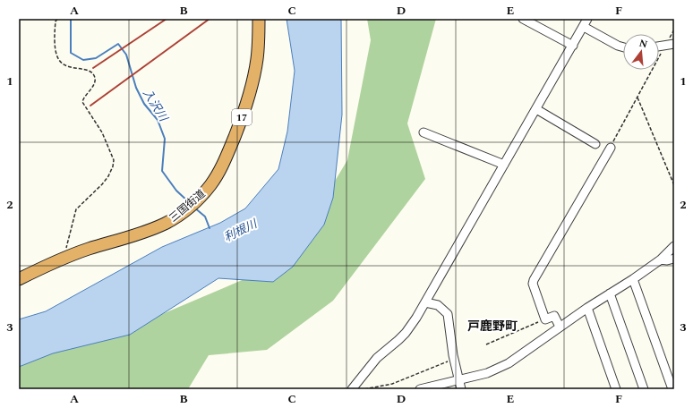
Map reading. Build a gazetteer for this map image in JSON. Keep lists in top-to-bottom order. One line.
{"streets":{"highway":["17","三国街道"]},"districts":["戸鹿野町"],"water":["入沢川","利根川"],"north":"top","grid":{"columns":["A","B","C","D","E","F"],"rows":["1","2","3"]}}
